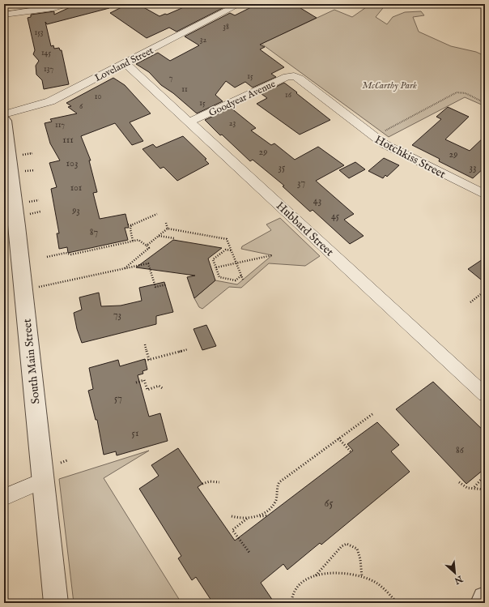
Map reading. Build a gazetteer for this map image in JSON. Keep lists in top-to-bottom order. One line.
{"streets":{"street":["Loveland Street","Goodyear Avenue","Hotchkiss Street","Hubbard Street","South Main Street"]},"crossings":[["Loveland Street","Hubbard Street"],["Goodyear Avenue","Hotchkiss Street"],["Goodyear Avenue","Hubbard Street"]],"parks":["McCarthy Park"],"house_numbers":["38","153","32","145","137","15","7","11","16","10","15","6","23","117","111","29","29","103","35","33","37","101","43","93","45","87","73","57","51","86","65"],"north":"bottom right"}
